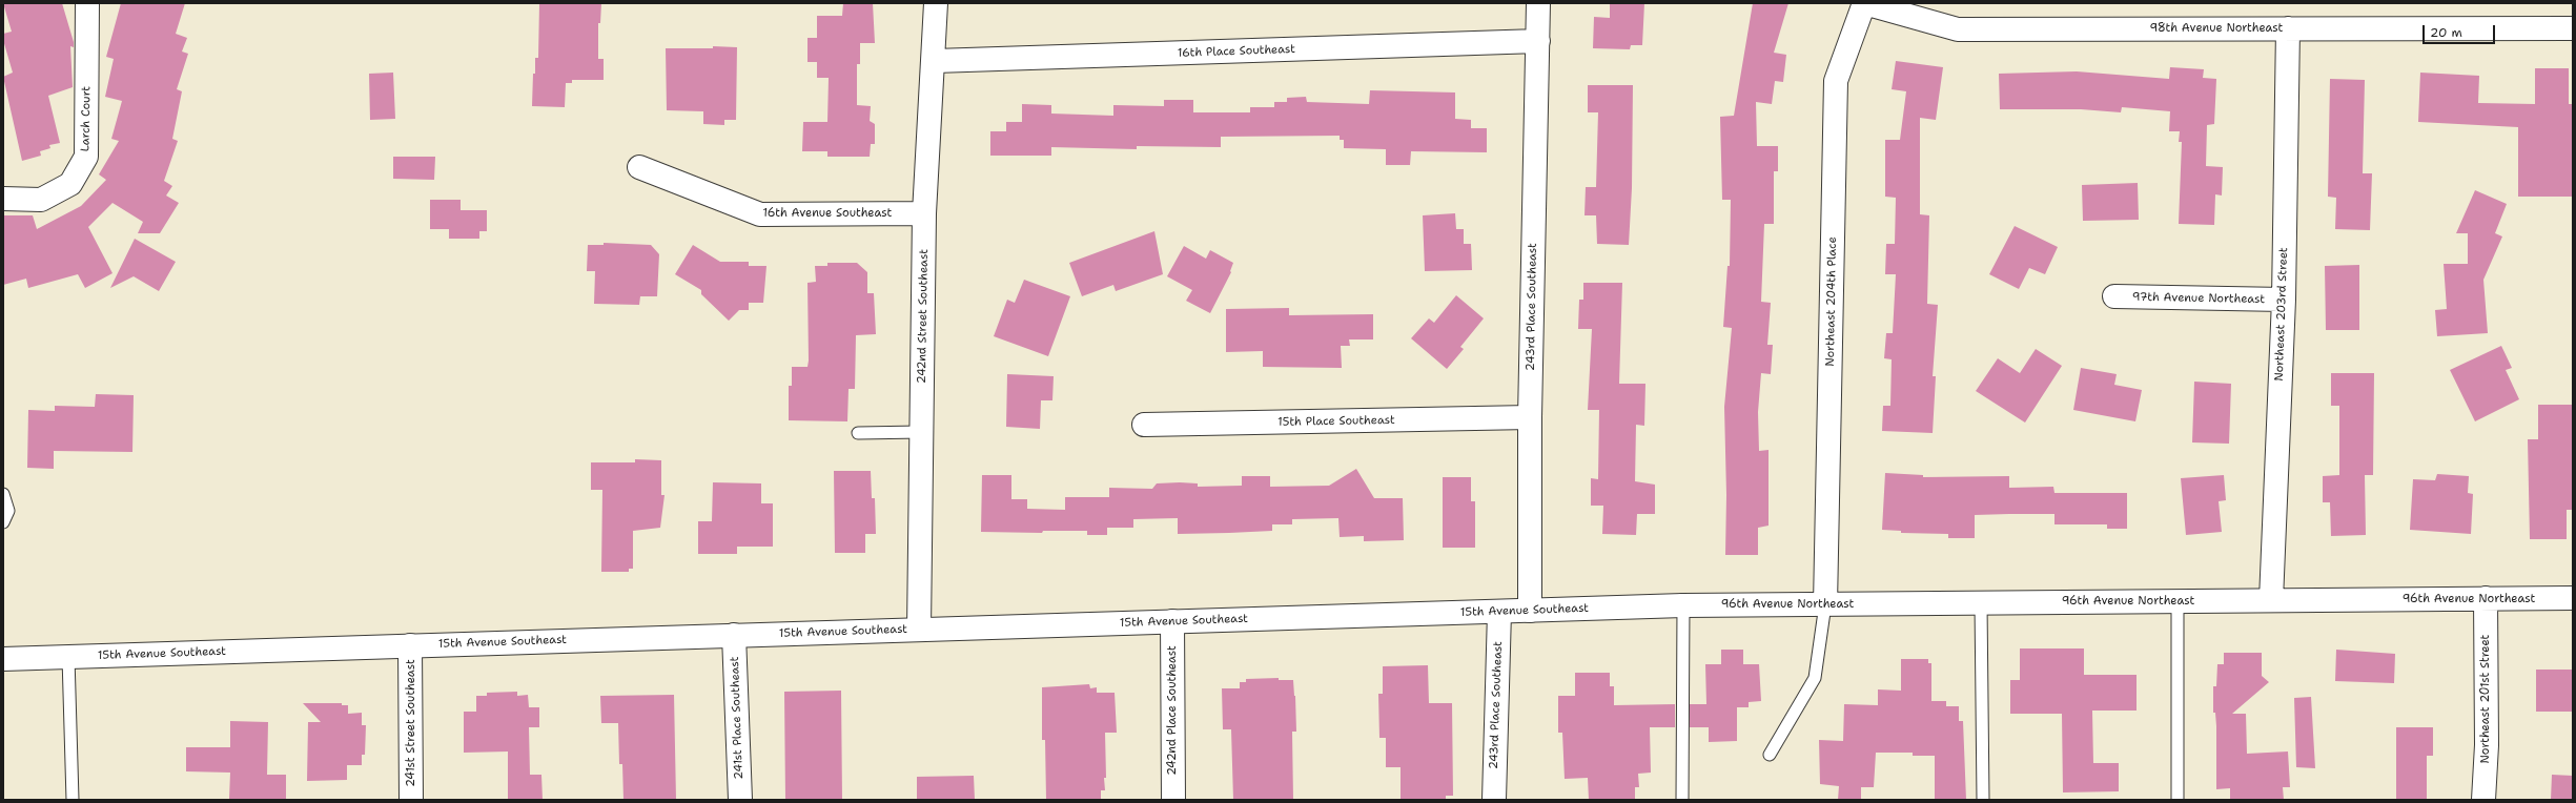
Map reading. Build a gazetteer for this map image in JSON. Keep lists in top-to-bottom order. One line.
{"streets":{"street":["98th Avenue Northeast","16th Place Southeast","Larch Court","16th Avenue Southeast","97th Avenue Northeast","Northeast 204th Place","243rd Place Southeast","Northeast 203rd Street","242nd Street Southeast","15th Place Southeast","96th Avenue Northeast","15th Avenue Southeast","Northeast 201st Street","242nd Place Southeast","241st Place Southeast","241st Street Southeast"]},"crossings":[["98th Avenue Northeast","Northeast 204th Place"],["98th Avenue Northeast","Northeast 203rd Street"],["16th Place Southeast","243rd Place Southeast"],["16th Place Southeast","242nd Street Southeast"],["16th Avenue Southeast","242nd Street Southeast"],["97th Avenue Northeast","Northeast 203rd Street"],["Northeast 204th Place","96th Avenue Northeast"],["243rd Place Southeast","15th Place Southeast"],["243rd Place Southeast","15th Avenue Southeast"],["Northeast 203rd Street","96th Avenue Northeast"],["242nd Street Southeast","15th Avenue Southeast"],["96th Avenue Northeast","15th Avenue Southeast"],["96th Avenue Northeast","Northeast 201st Street"],["15th Avenue Southeast","242nd Place Southeast"],["15th Avenue Southeast","241st Place Southeast"],["15th Avenue Southeast","241st Street Southeast"]],"scale_bar":"20 m"}
